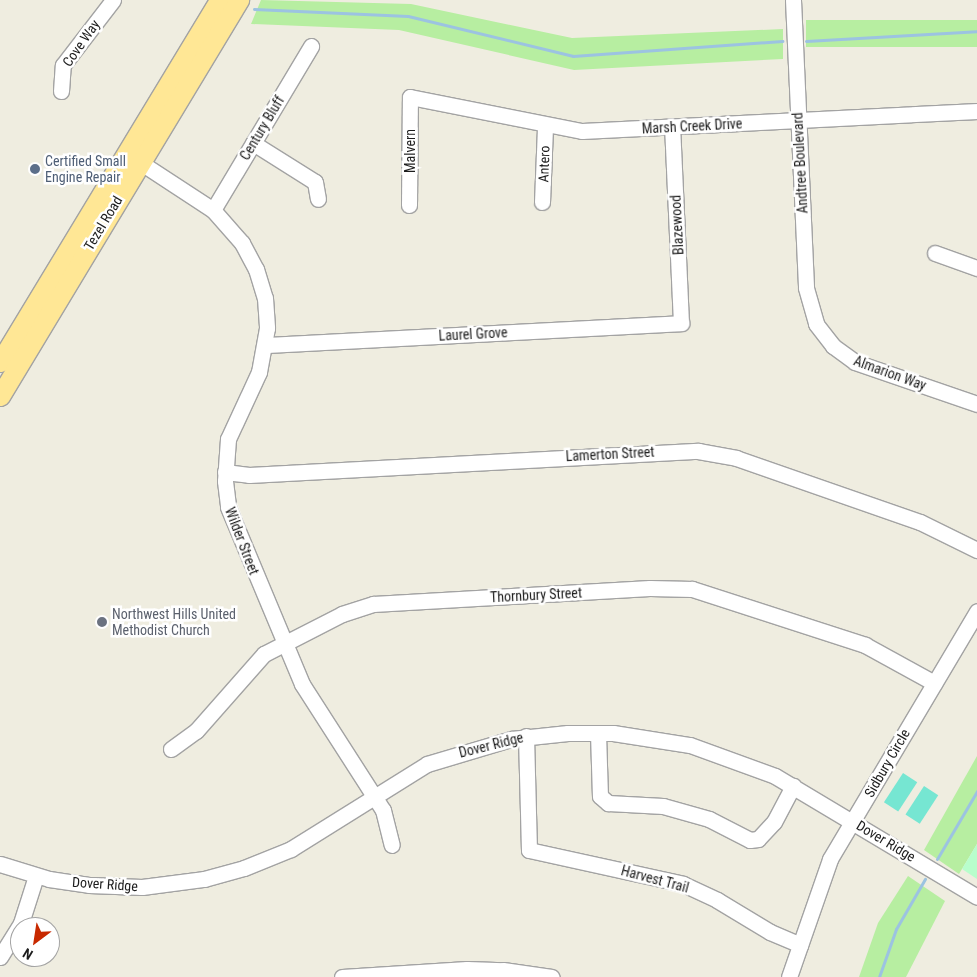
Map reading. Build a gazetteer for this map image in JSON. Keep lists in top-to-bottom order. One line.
{"streets":{"main road":["Tezel Road"],"street":["Cove Way","Marsh Creek Drive","Century Bluff","Malvern","Andtree Boulevard","Antero","Blazewood","Laurel Grove","Almarion Way","Lamerton Street","Wilder Street","Thornbury Street","Dover Ridge","Sidbury Circle","Harvest Trail"]},"crossings":[["Marsh Creek Drive","Malvern"],["Marsh Creek Drive","Andtree Boulevard"],["Marsh Creek Drive","Antero"],["Marsh Creek Drive","Blazewood"],["Century Bluff","Wilder Street"],["Andtree Boulevard","Almarion Way"],["Tezel Road","Wilder Street"],["Blazewood","Laurel Grove"],["Laurel Grove","Wilder Street"],["Lamerton Street","Wilder Street"],["Wilder Street","Thornbury Street"],["Wilder Street","Dover Ridge"],["Thornbury Street","Sidbury Circle"],["Dover Ridge","Sidbury Circle"],["Dover Ridge","Harvest Trail"],["Sidbury Circle","Harvest Trail"]],"places":["Certified Small Engine Repair","Northwest Hills United Methodist Church"],"north":"bottom left"}
